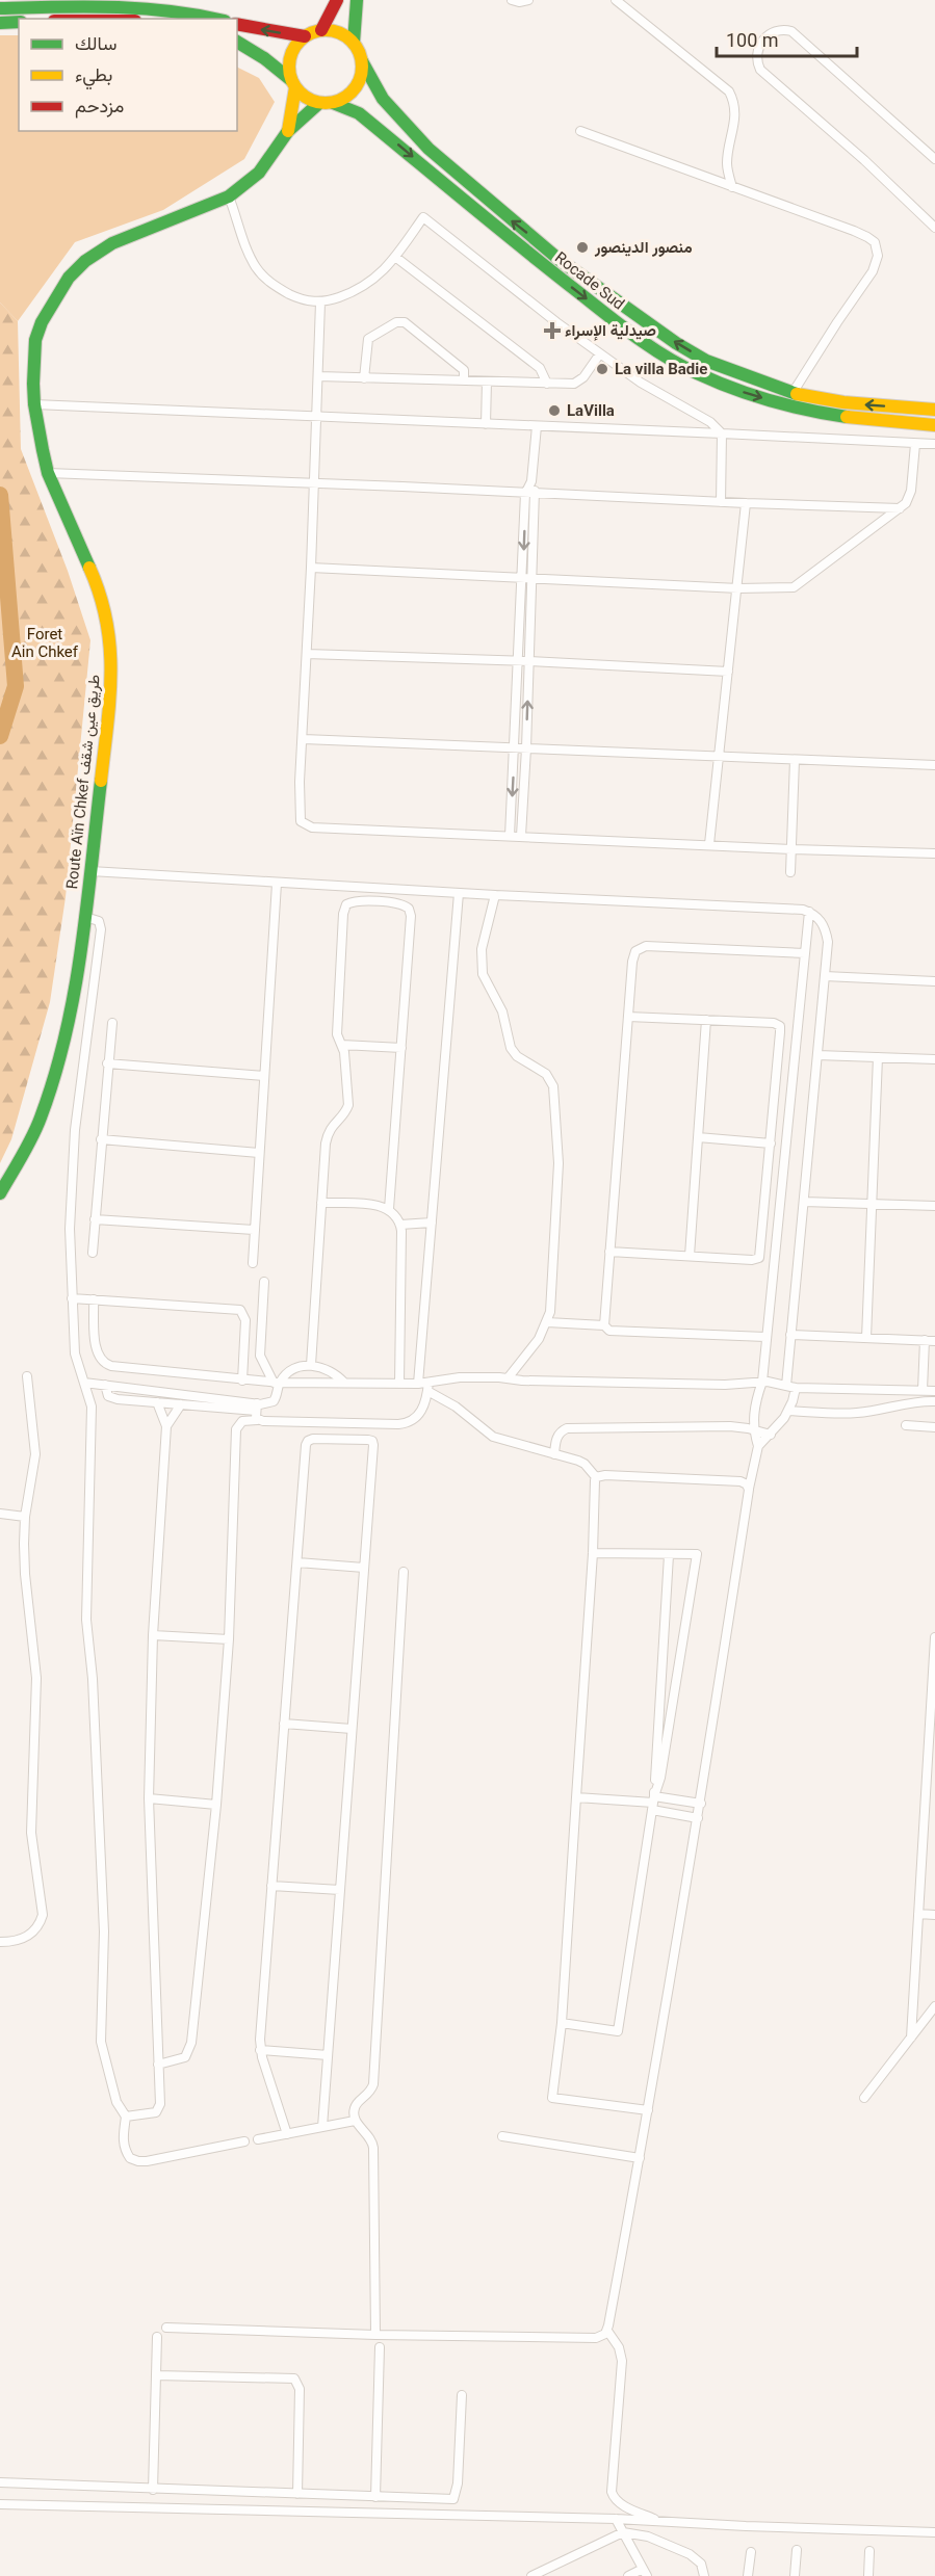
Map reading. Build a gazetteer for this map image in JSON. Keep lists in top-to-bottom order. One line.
{"streets":{"main road":["Rocade Sud","Route Aïn Chkef طريق عين شقف"]},"crossings":[["Rocade Sud","Route Aïn Chkef طريق عين شقف"]],"parks":["Foret Ain Chkef"],"places":{"other":["منصور الدينصور","La villa Badie","LaVilla"],"health":["صيدلية الإسراء"]},"legend":["سالك","بطيء","مزدحم"],"scale_bar":"100 m"}
